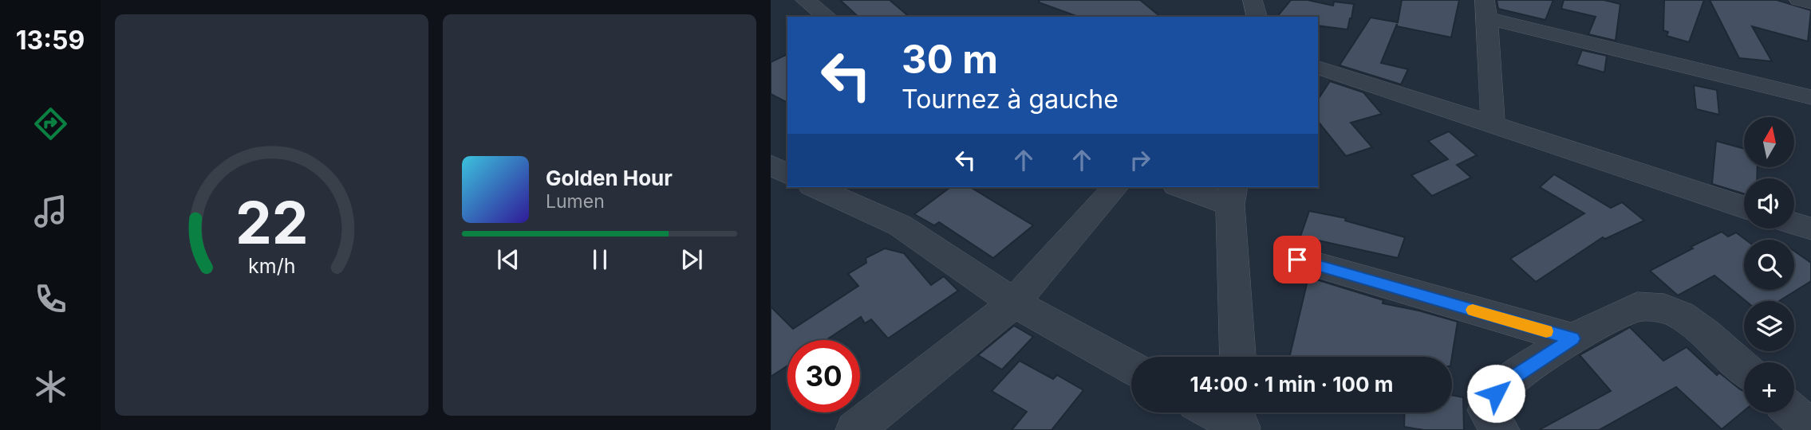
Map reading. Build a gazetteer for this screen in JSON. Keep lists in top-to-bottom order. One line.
{"north":"top","page":{"tabs":"13:59","turn":["30 m","Tournez à gauche"],"map_buttons":"+","song":["Golden Hour","Lumen"],"limit":"30","trip":"14:00 · 1 min · 100 m","gauge":["22","km/h"]}}
